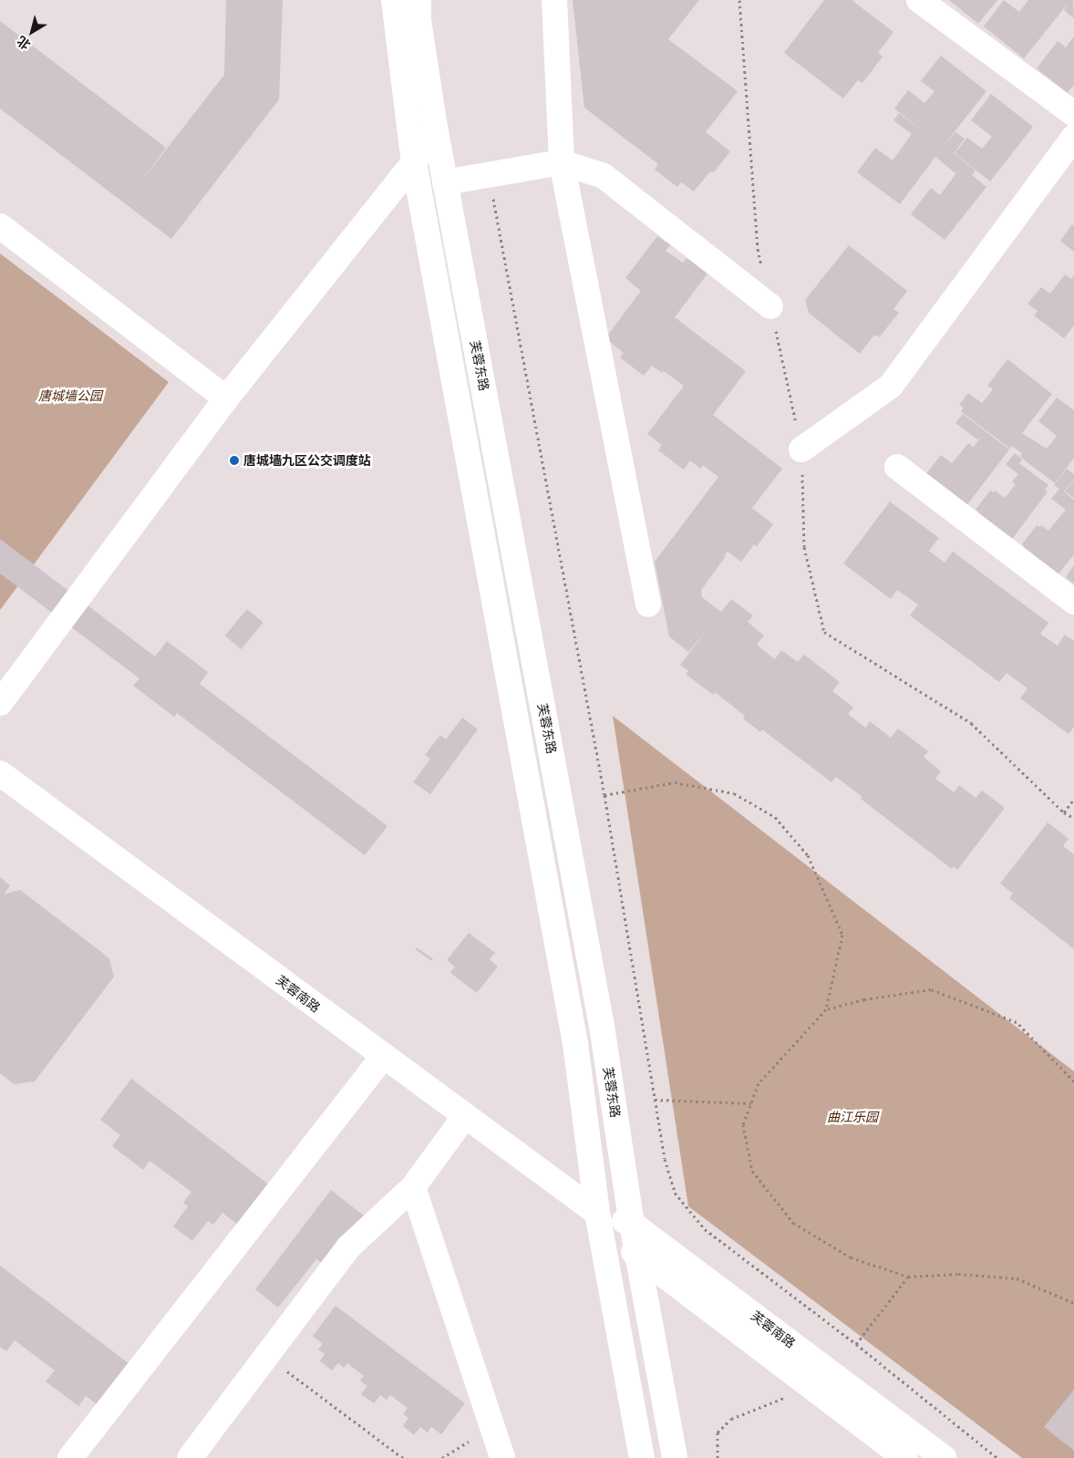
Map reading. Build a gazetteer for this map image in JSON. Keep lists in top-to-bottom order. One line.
{"streets":{"main road":["芙蓉东路","芙蓉南路"]},"crossings":[["芙蓉东路","芙蓉南路"]],"parks":["唐城墙公园","曲江乐园"],"places":["唐城墙九区公交调度站"],"north":"bottom left"}
